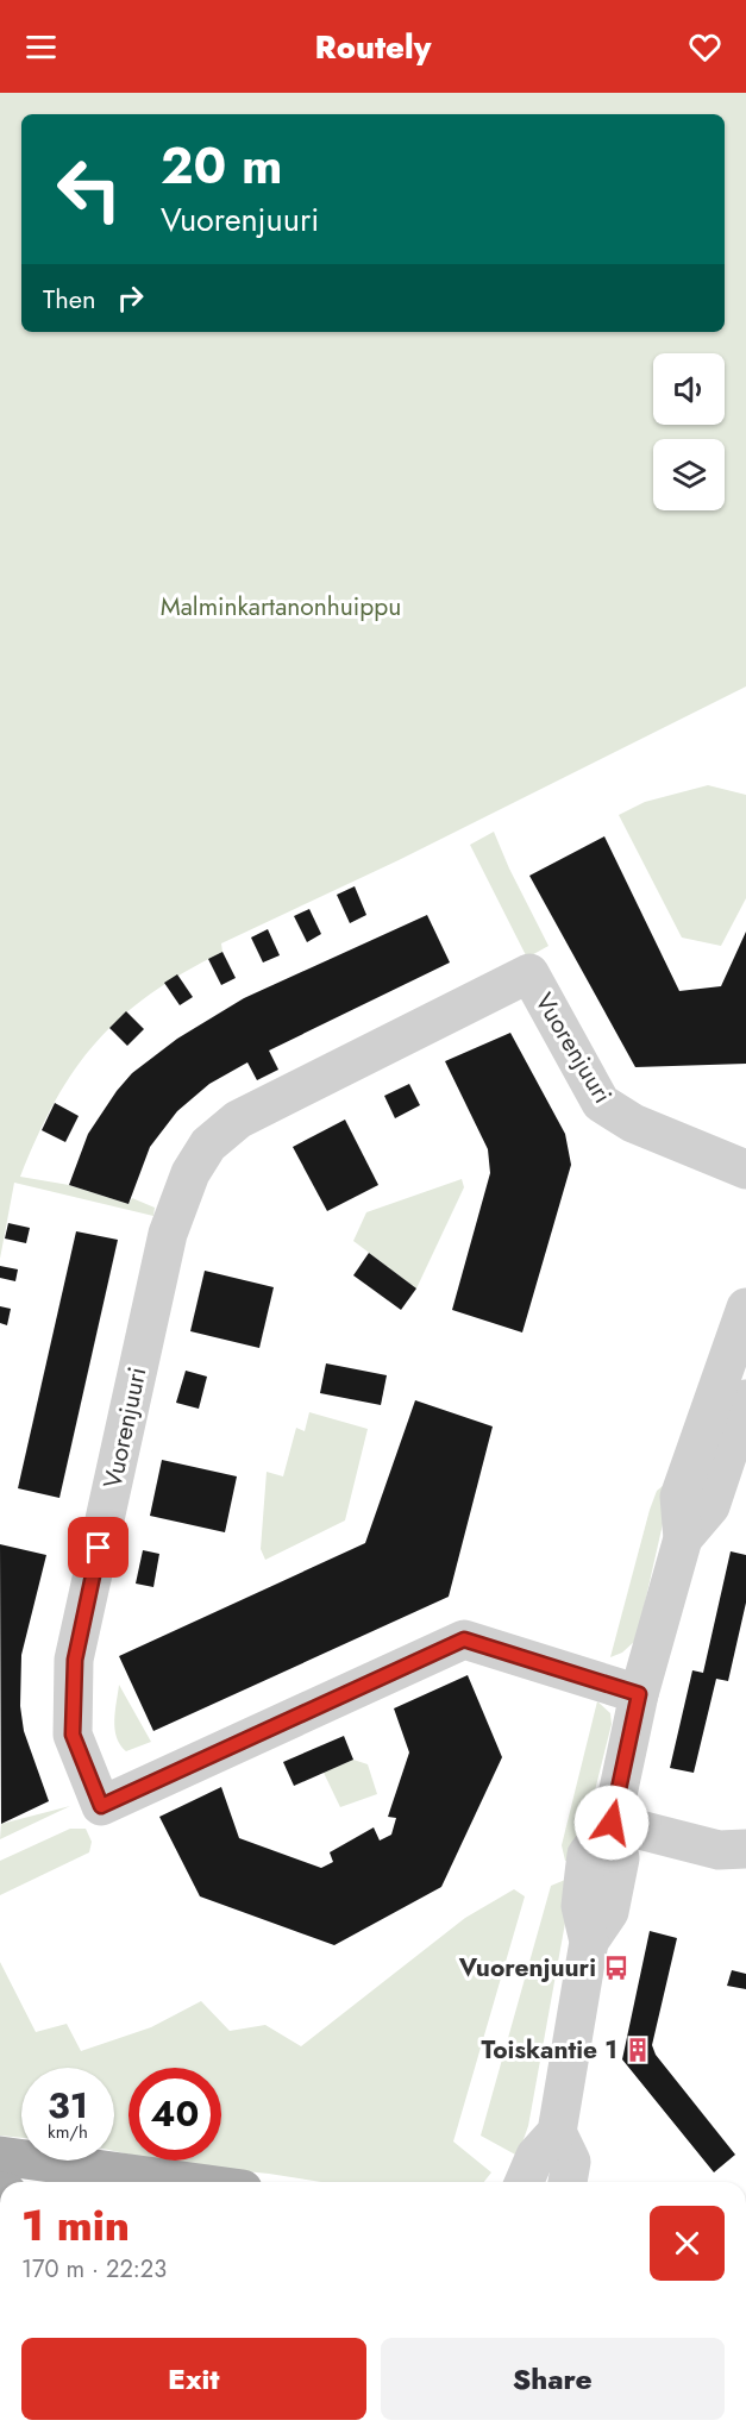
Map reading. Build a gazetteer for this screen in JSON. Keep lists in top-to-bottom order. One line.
{"streets":{"street":["Vuorenjuuri"]},"parks":["Malminkartanonhuippu"],"places":{"bus stop":["Vuorenjuuri"],"building":["Toiskantie 1"]},"page":{"header":"Routely","turn":["20 m","Vuorenjuuri"],"then":"Then","speed":"31 km/h","limit":"40","heading":["1 min","170 m · 22:23"],"buttons":["Exit","Share"]}}
